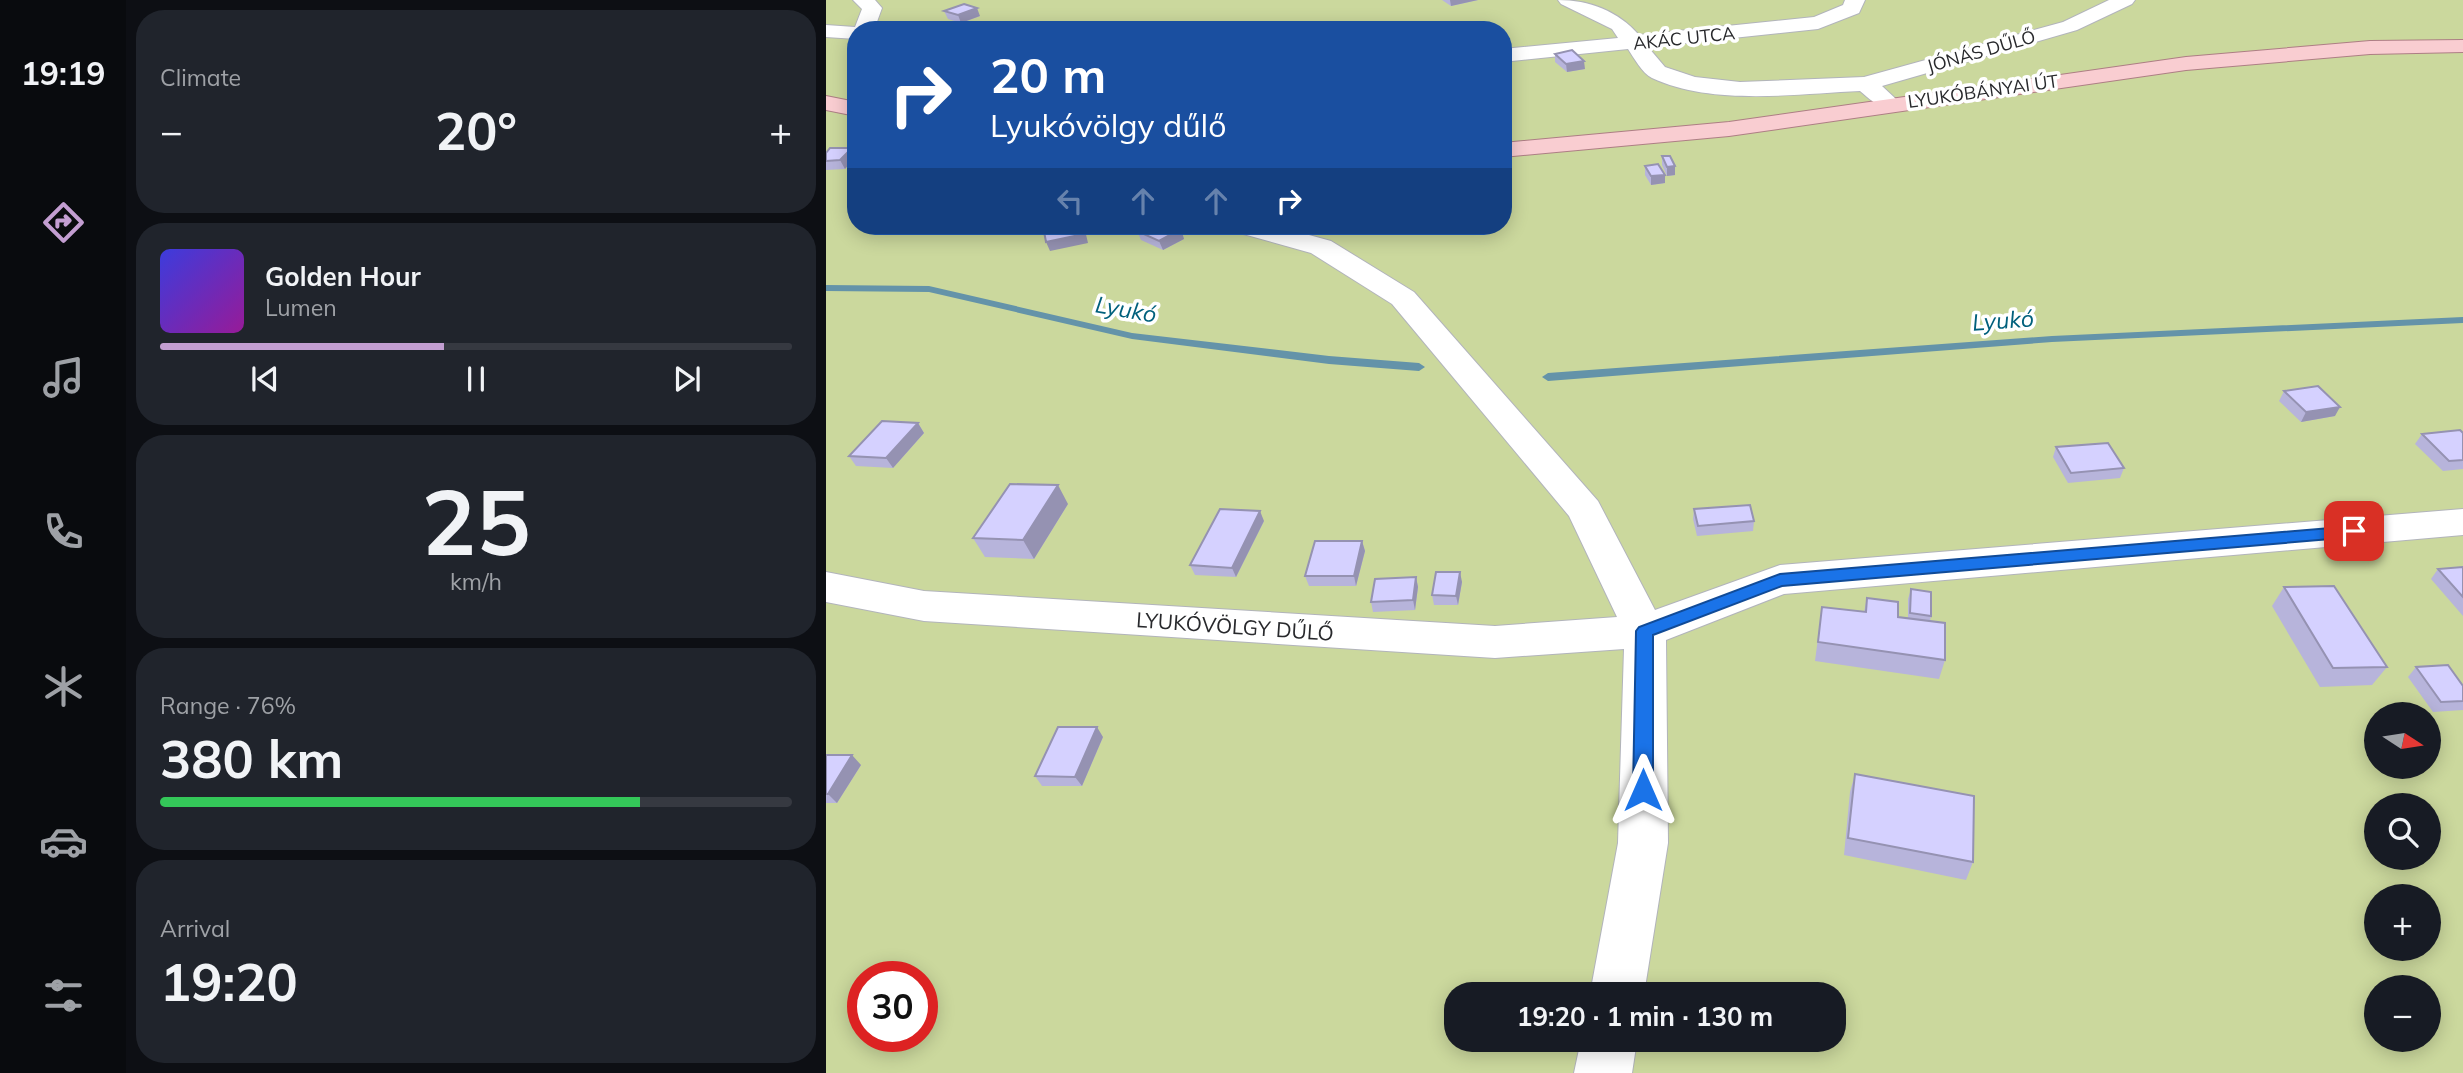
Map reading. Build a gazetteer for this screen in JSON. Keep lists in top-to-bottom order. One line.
{"streets":{"main road":["LYUKÓBÁNYAI ÚT"],"street":["AKÁC UTCA","JÓNÁS DŰLŐ","LYUKÓVÖLGY DŰLŐ"]},"crossings":[["AKÁC UTCA","JÓNÁS DŰLŐ"]],"water":["Lyukó"],"north":"right","page":{"tabs":"19:19","tile":["Climate",["25","km/h"],["Range · 76%","380 km"],["Arrival","19:20"]],"turn":["20 m","Lyukóvölgy dűlő"],"heat":["−","20°","+"],"song":["Golden Hour","Lumen"],"map_buttons":["+","−"],"limit":"30","trip":"19:20 · 1 min · 130 m"}}
